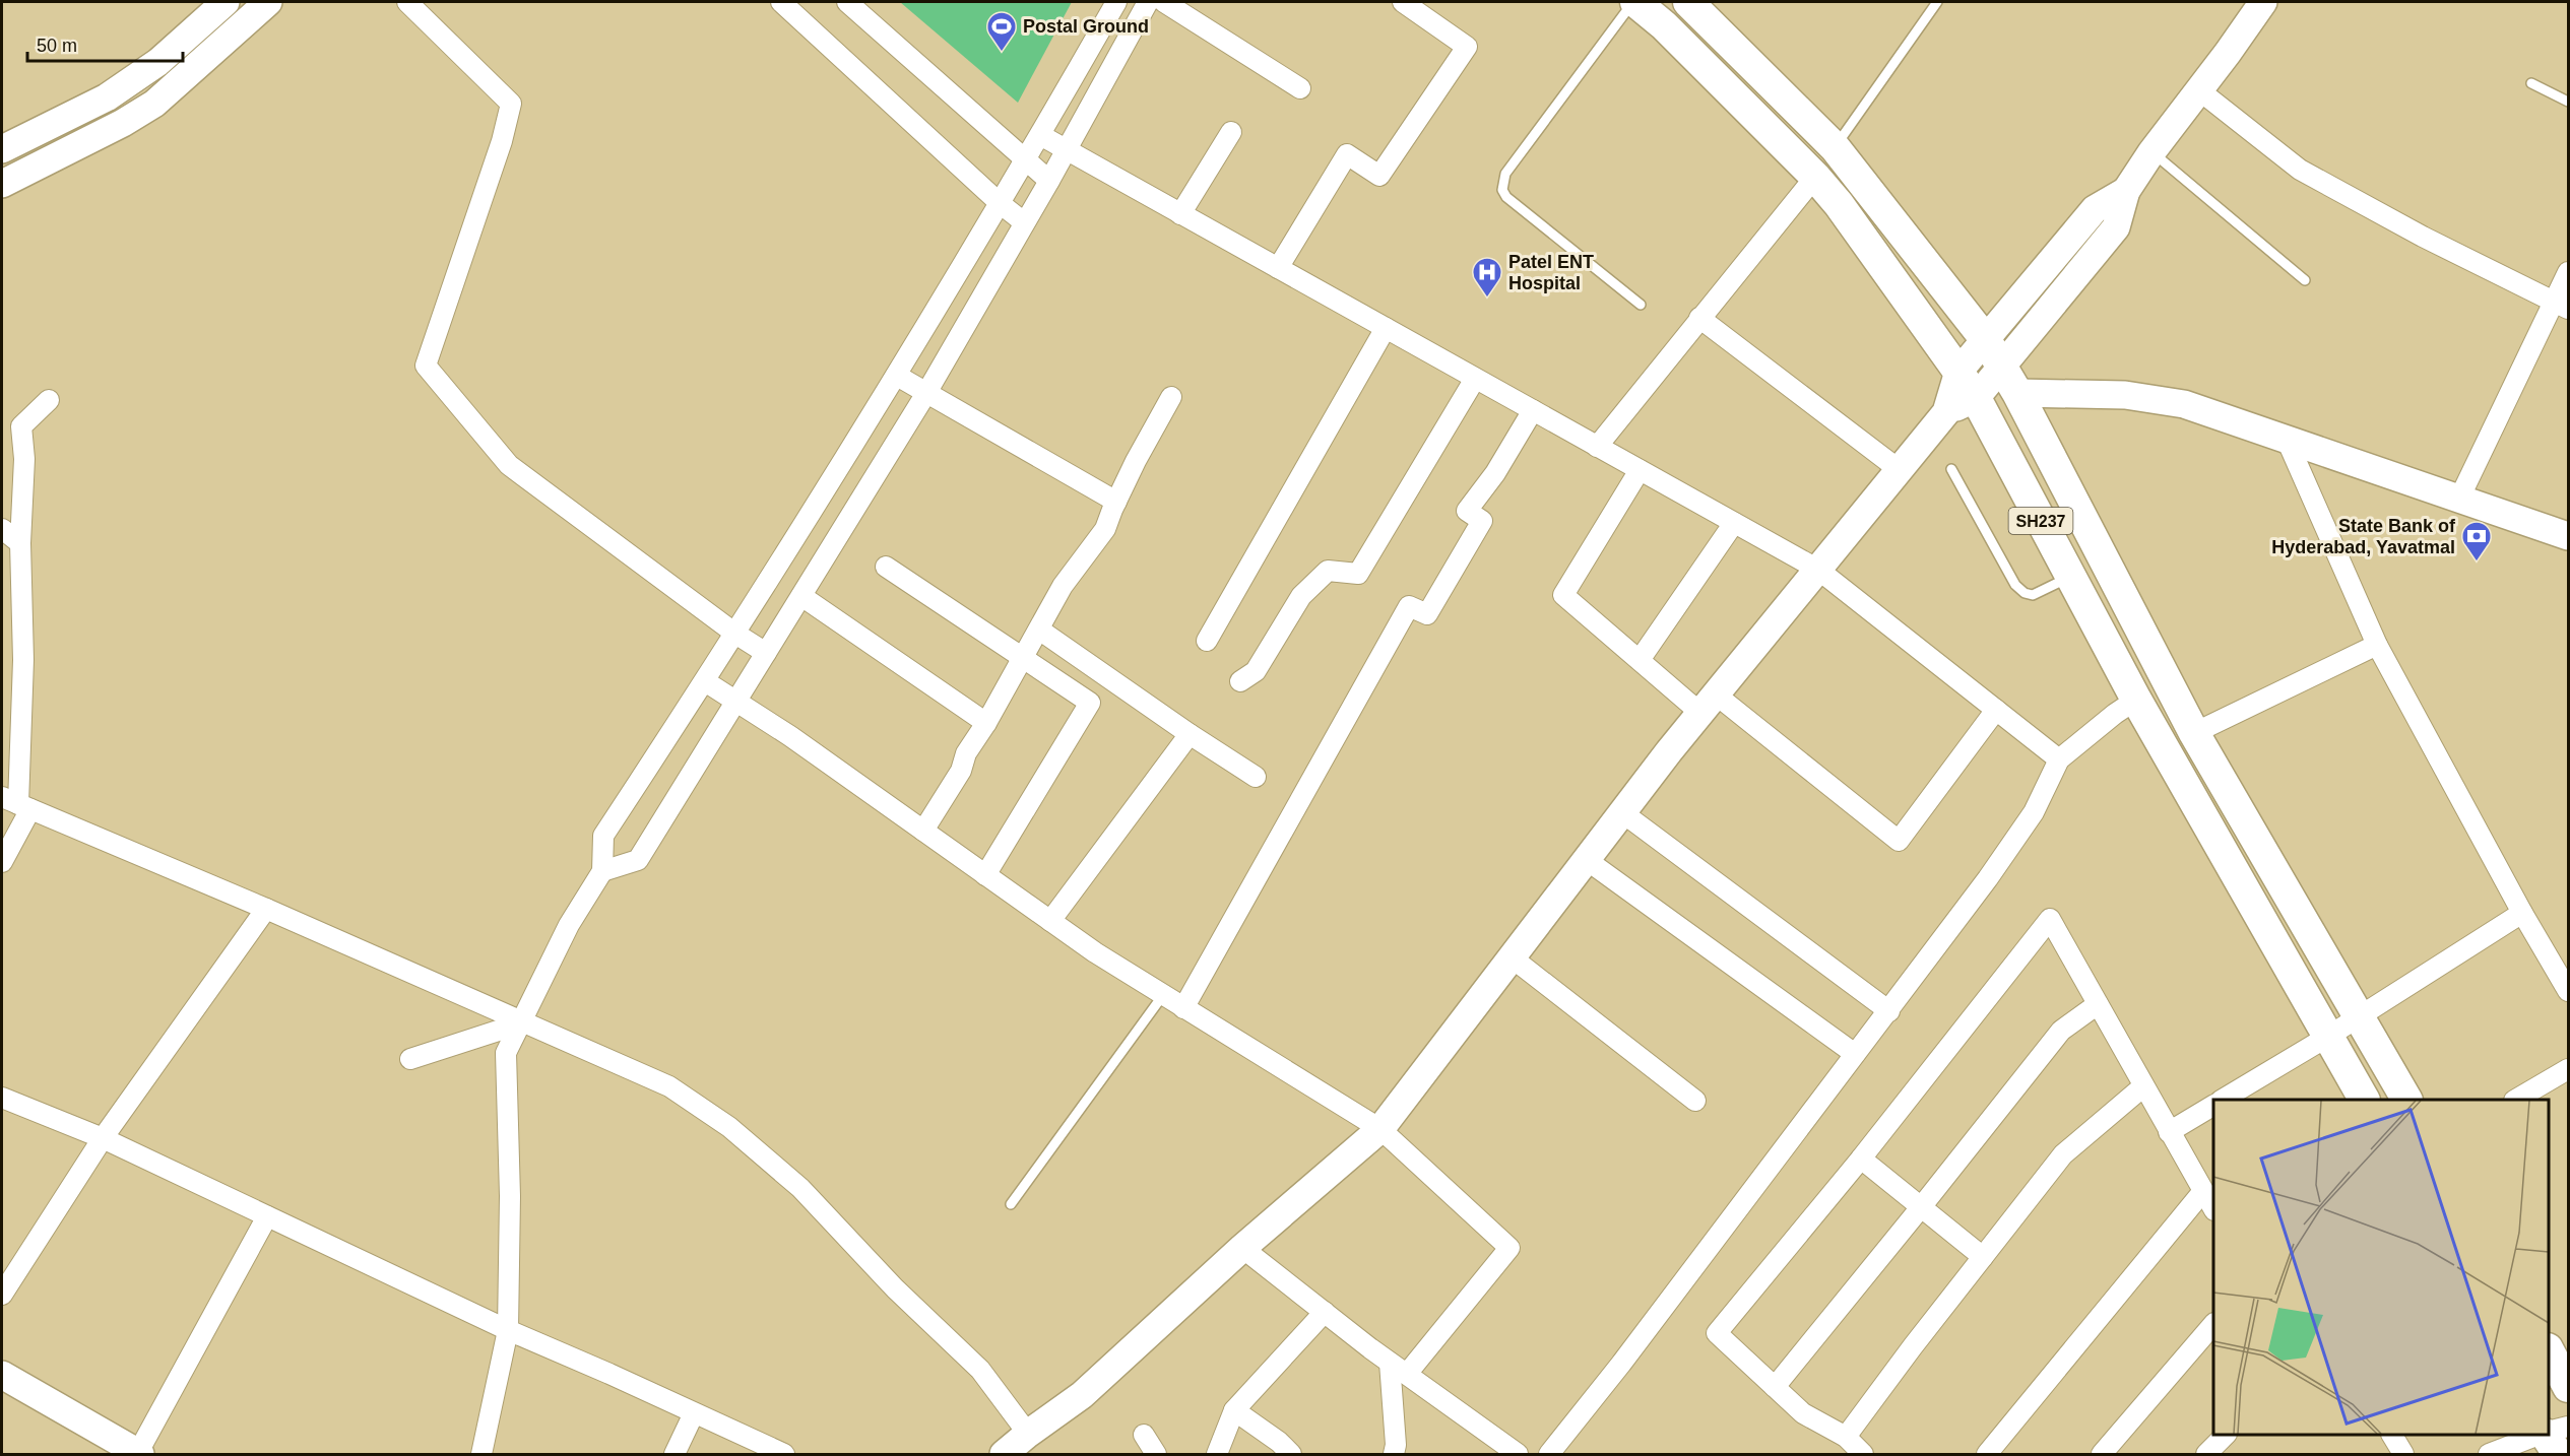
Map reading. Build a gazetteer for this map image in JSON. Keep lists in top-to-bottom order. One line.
{"streets":{"main road":["SH237"]},"places":{"sports":["Postal Ground"],"hospital":["Patel ENT Hospital"],"bank":["State Bank of Hyderabad, Yavatmal"]},"scale_bar":"50 m"}
